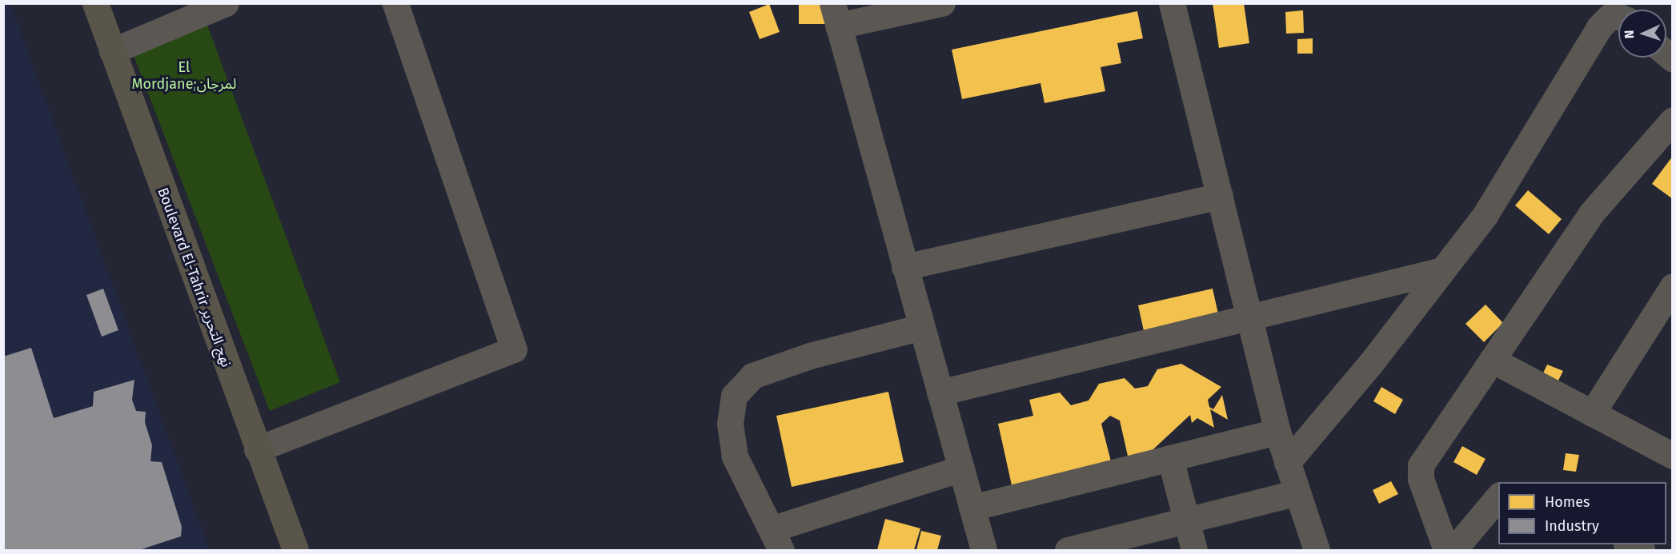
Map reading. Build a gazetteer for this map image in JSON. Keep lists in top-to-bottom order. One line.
{"streets":{"main road":["Boulevard El-Tahrir نهج التحرير"]},"parks":["El Mordjane;لمرجان"],"legend":["Homes","Industry"],"north":"left"}
